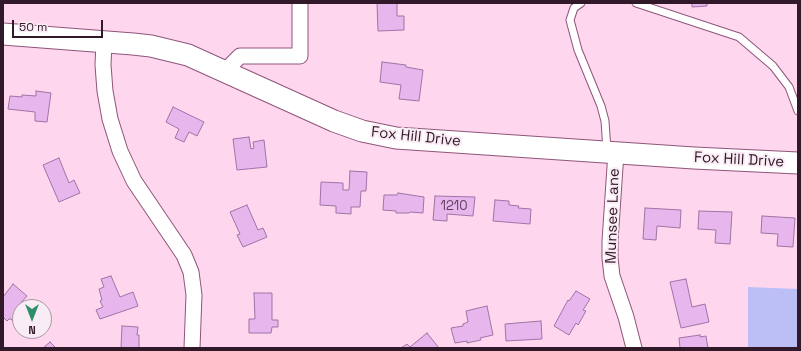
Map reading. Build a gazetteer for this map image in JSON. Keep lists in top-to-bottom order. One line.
{"streets":{"street":["Fox Hill Drive","Munsee Lane"]},"crossings":[["Fox Hill Drive","Munsee Lane"]],"house_numbers":["1210"],"scale_bar":"50 m","north":"bottom"}
